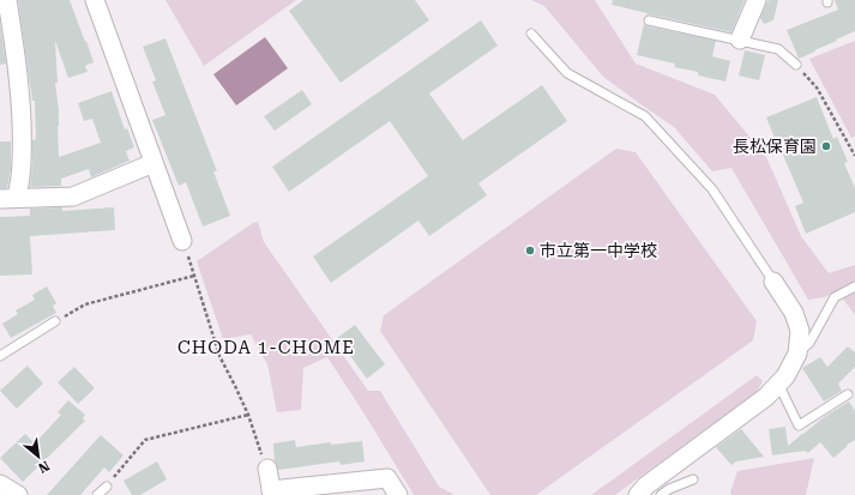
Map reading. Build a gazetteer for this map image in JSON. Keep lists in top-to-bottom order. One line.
{"districts":["CHODA 1-CHOME"],"places":["長松保育園","市立第一中学校"],"north":"bottom right"}
